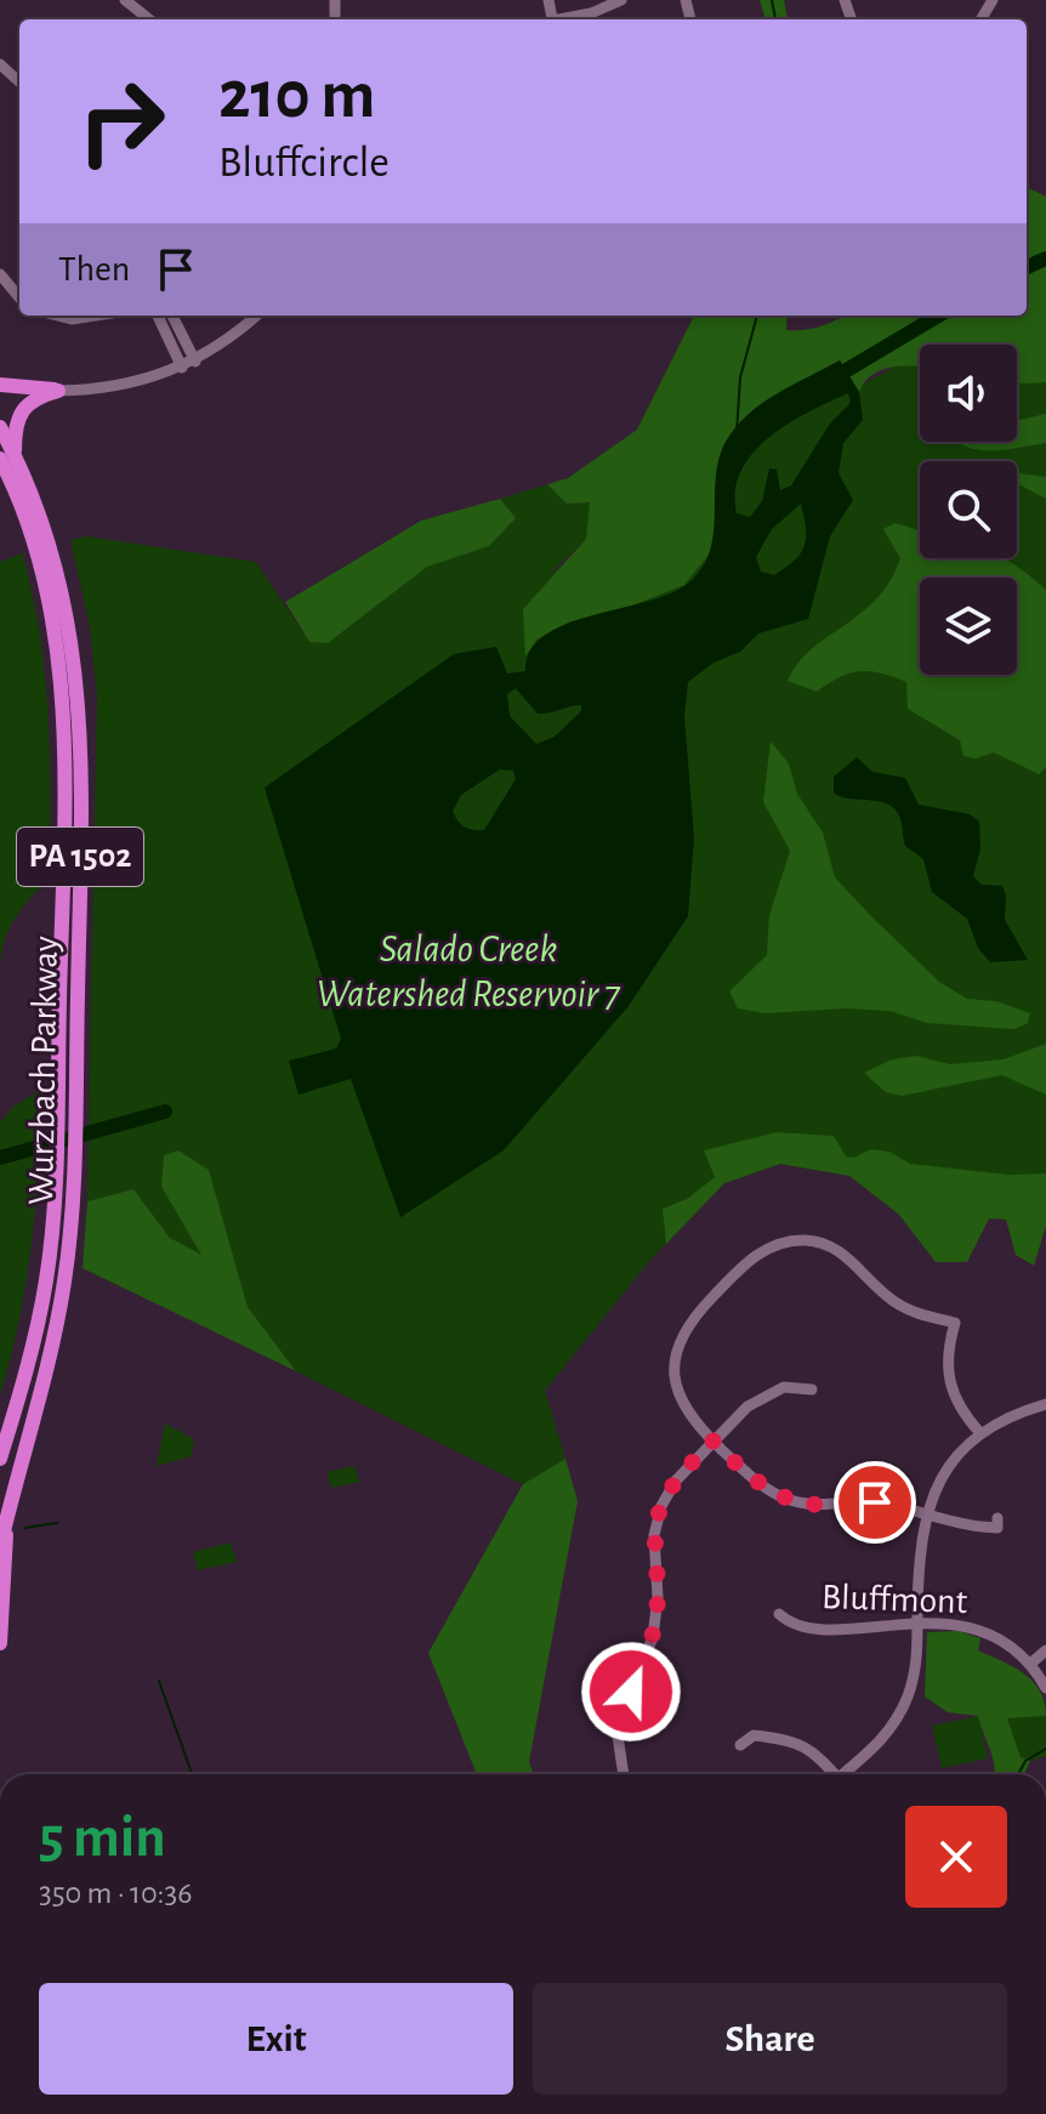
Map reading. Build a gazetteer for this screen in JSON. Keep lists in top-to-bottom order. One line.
{"streets":{"highway":["PA 1502","Wurzbach Parkway"],"street":["Bluffmont"]},"water":["Salado Creek Watershed Reservoir 7"],"page":{"turn":["210 m","Bluffcircle"],"then":"Then","heading":["5 min","350 m · 10:36"],"buttons":["Exit","Share"]}}
